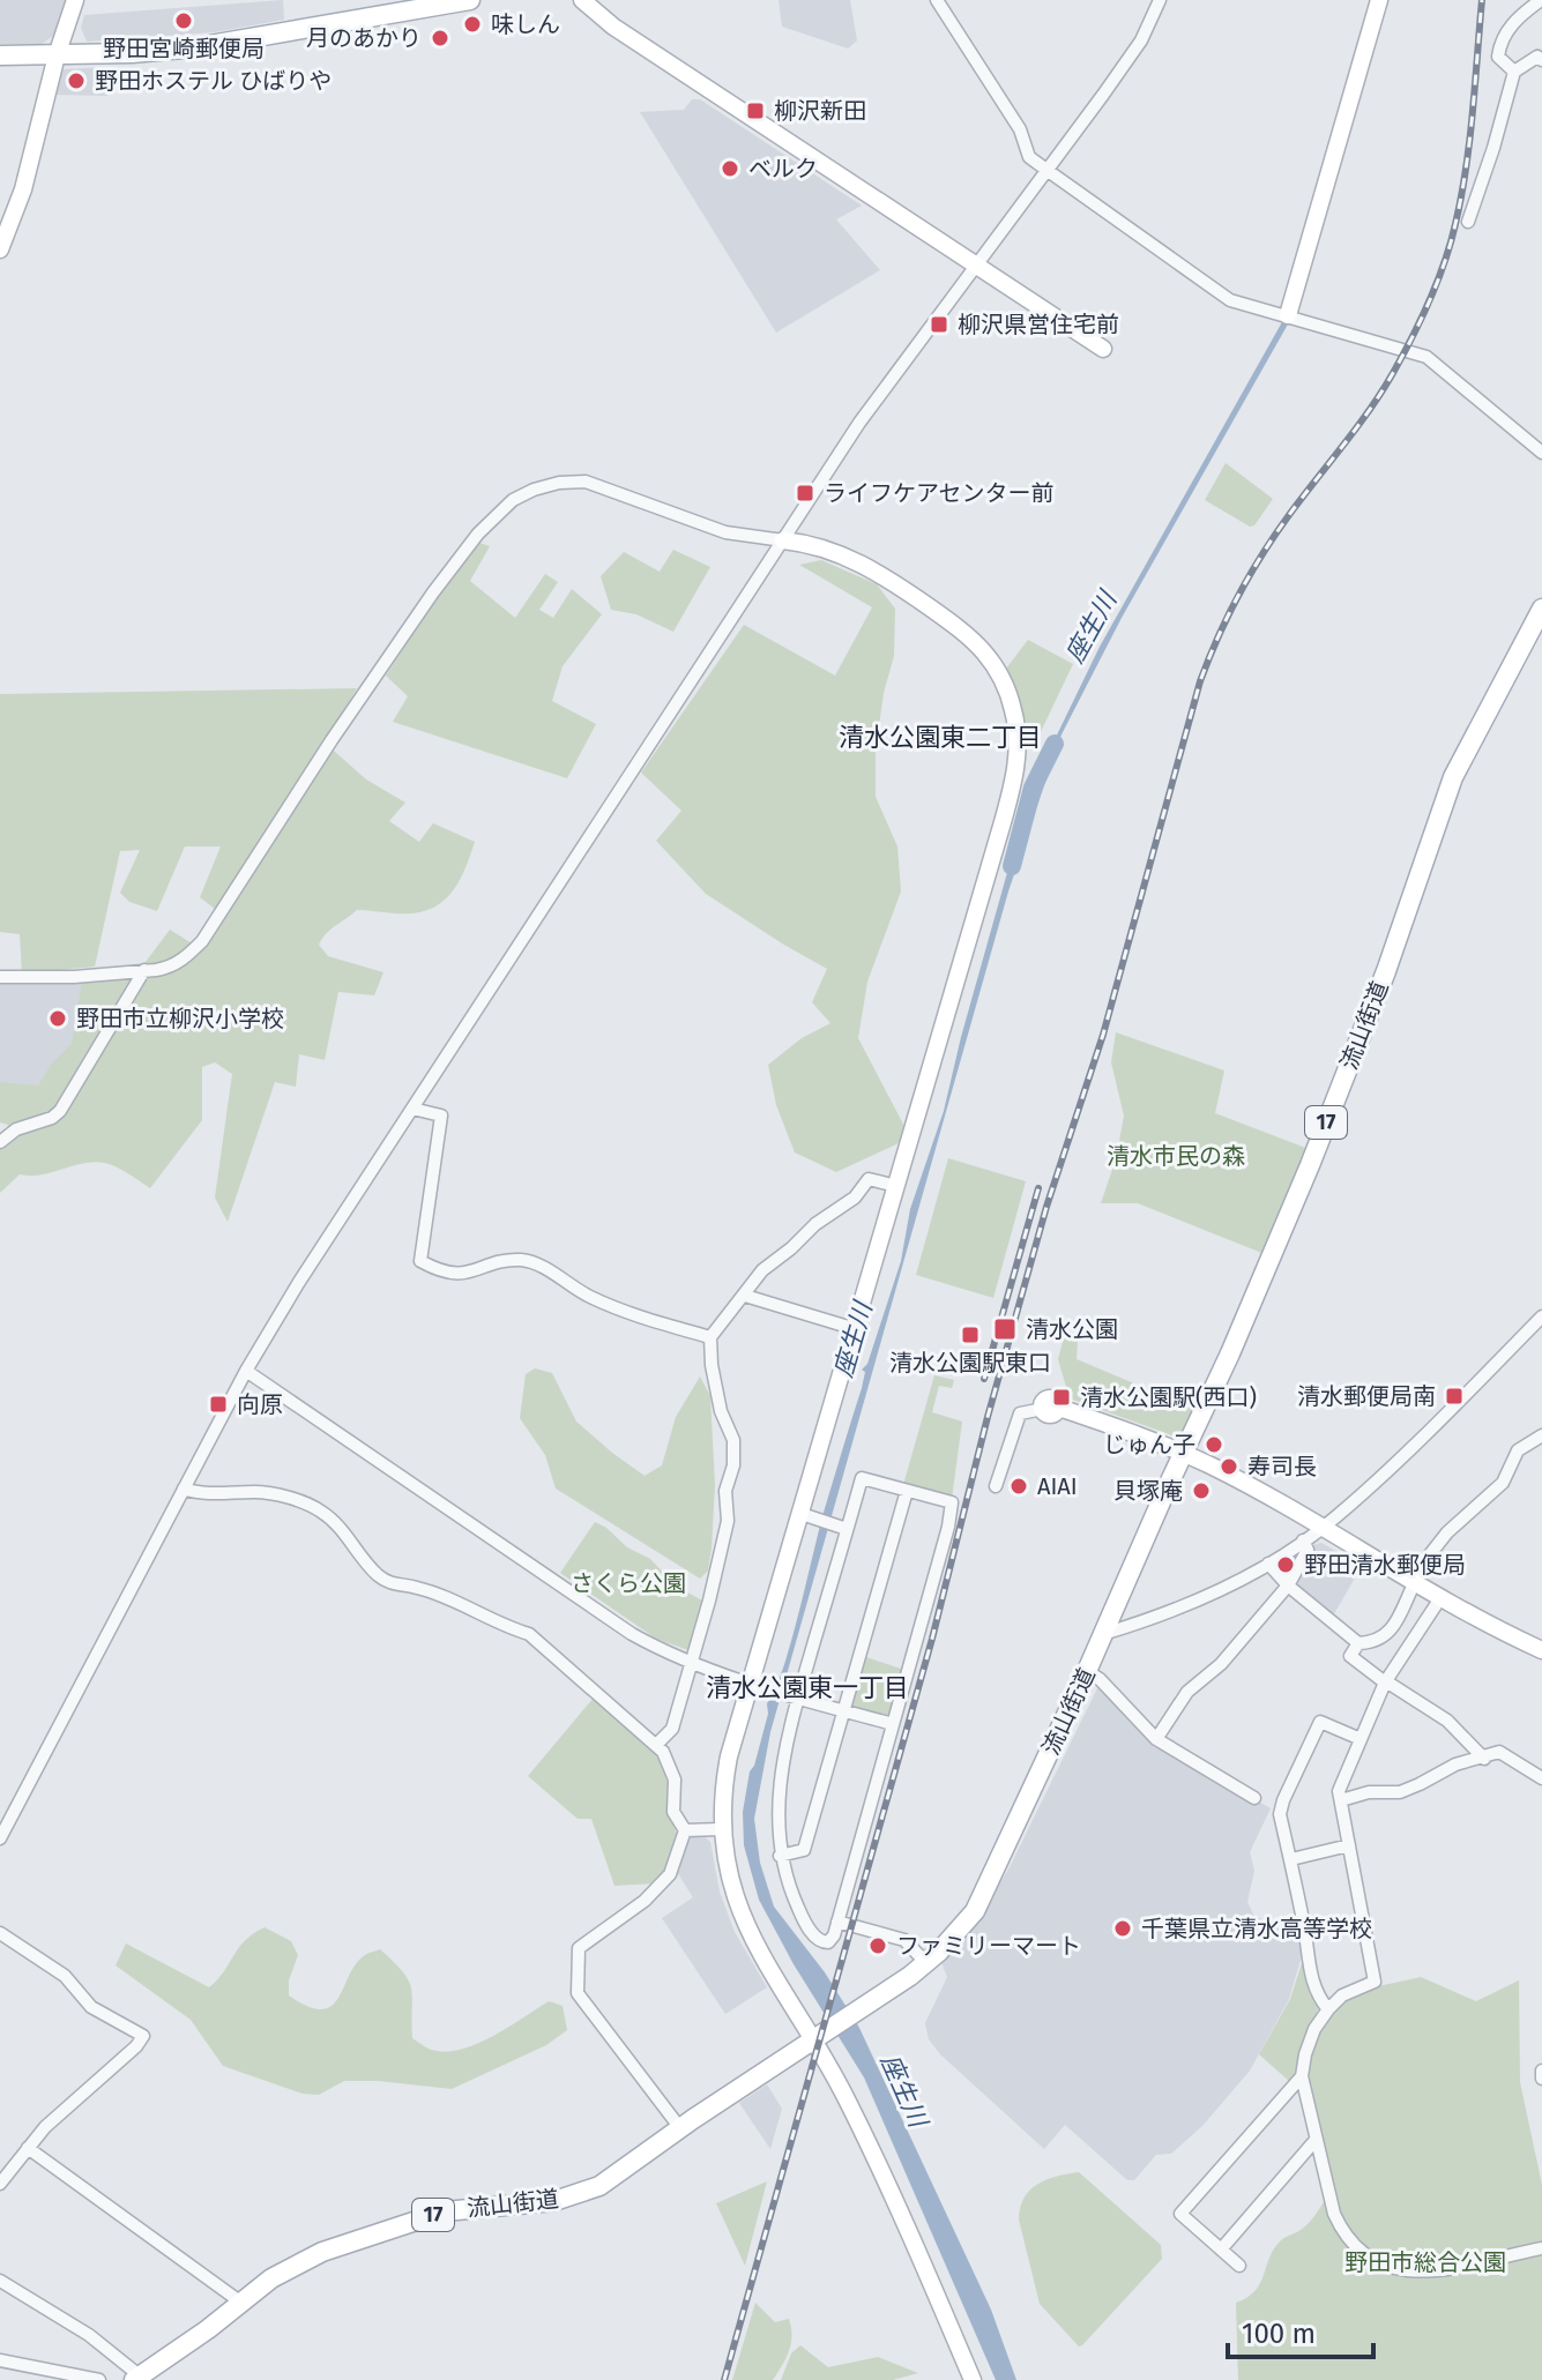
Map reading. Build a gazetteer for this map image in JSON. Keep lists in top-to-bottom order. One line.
{"streets":{"main road":["流山街道","17"]},"districts":["清水公園東二丁目","清水公園東一丁目"],"water":["座生川"],"parks":["清水市民の森","さくら公園","野田市総合公園"],"places":{"other":["野田宮崎郵便局","味しん","月のあかり","野田ホステル ひばりや","ベルク","野田市立柳沢小学校","じゅん子","寿司長","AIAI","貝塚庵","野田清水郵便局","千葉県立清水高等学校","ファミリーマート"],"transit":["柳沢新田","柳沢県営住宅前","ライフケアセンター前","清水公園","清水公園駅東口","清水郵便局南","清水公園駅(西口)","向原"]},"scale_bar":"100 m"}
